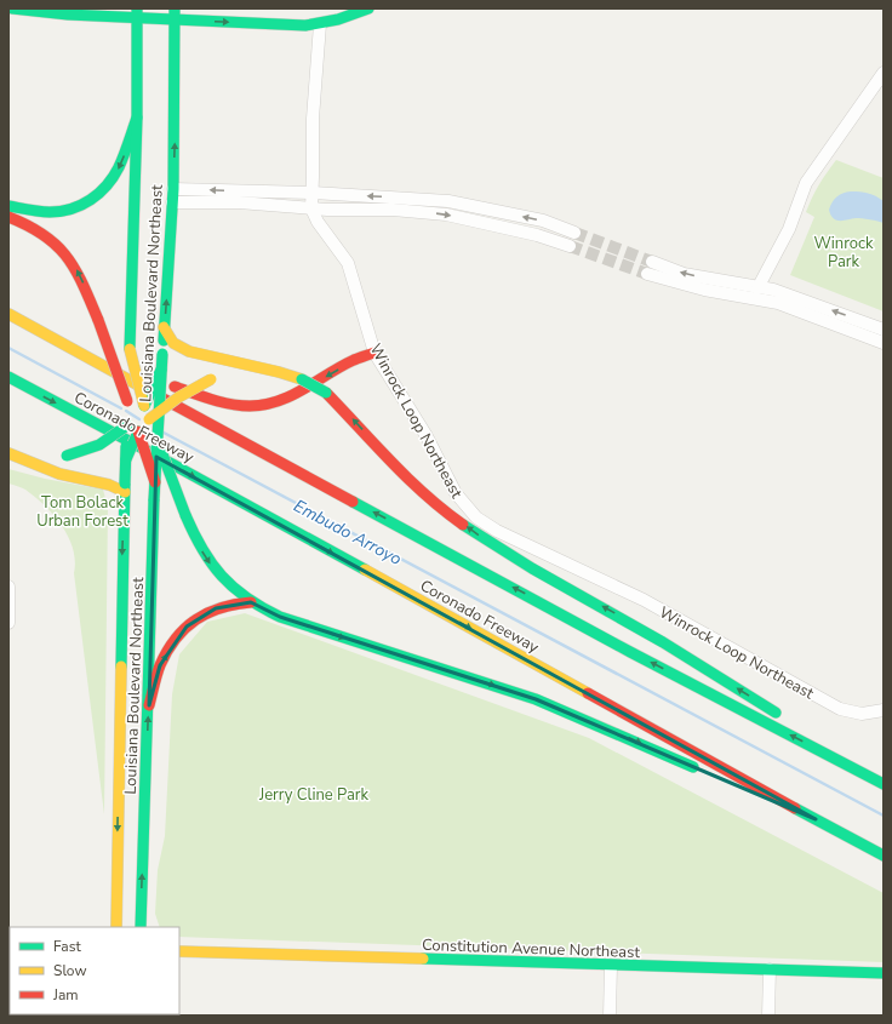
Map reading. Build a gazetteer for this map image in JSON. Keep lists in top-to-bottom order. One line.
{"streets":{"main road":["Louisiana Boulevard Northeast","Coronado Freeway","Constitution Avenue Northeast"],"street":["Winrock Loop Northeast"]},"water":["Embudo Arroyo"],"parks":["Winrock Park","Tom Bolack Urban Forest","Jerry Cline Park"],"legend":["Fast","Slow","Jam"]}
